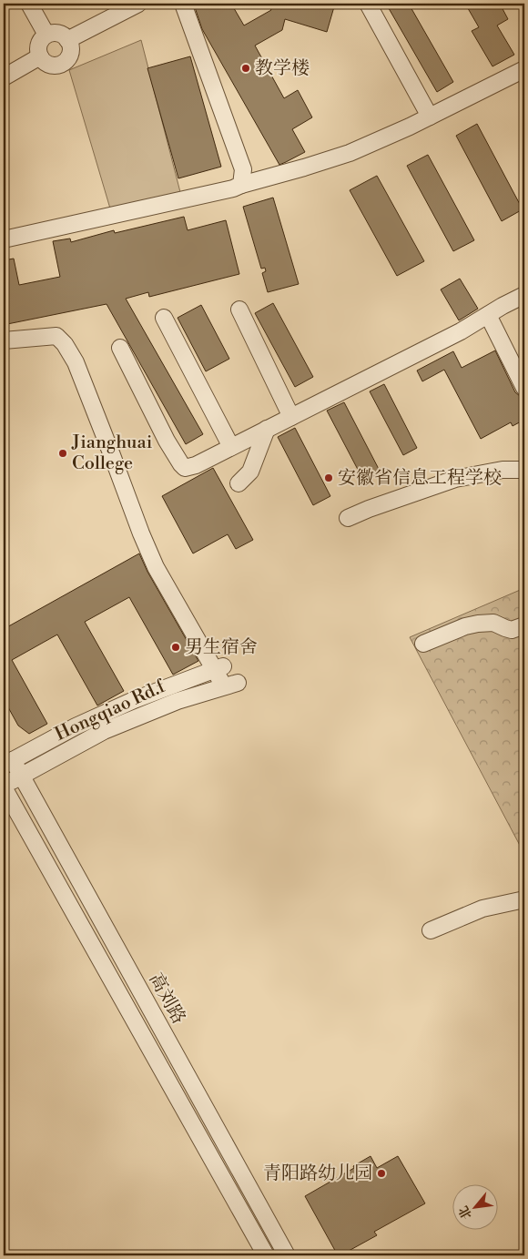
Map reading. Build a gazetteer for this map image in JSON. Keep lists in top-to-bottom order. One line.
{"streets":{"street":["Hongqiao Rd.f","高刘路"]},"crossings":[["Hongqiao Rd.f","高刘路"]],"places":["教学楼","Jianghuai College","安徽省信息工程学校","男生宿舍","青阳路幼儿园"],"north":"bottom left"}
